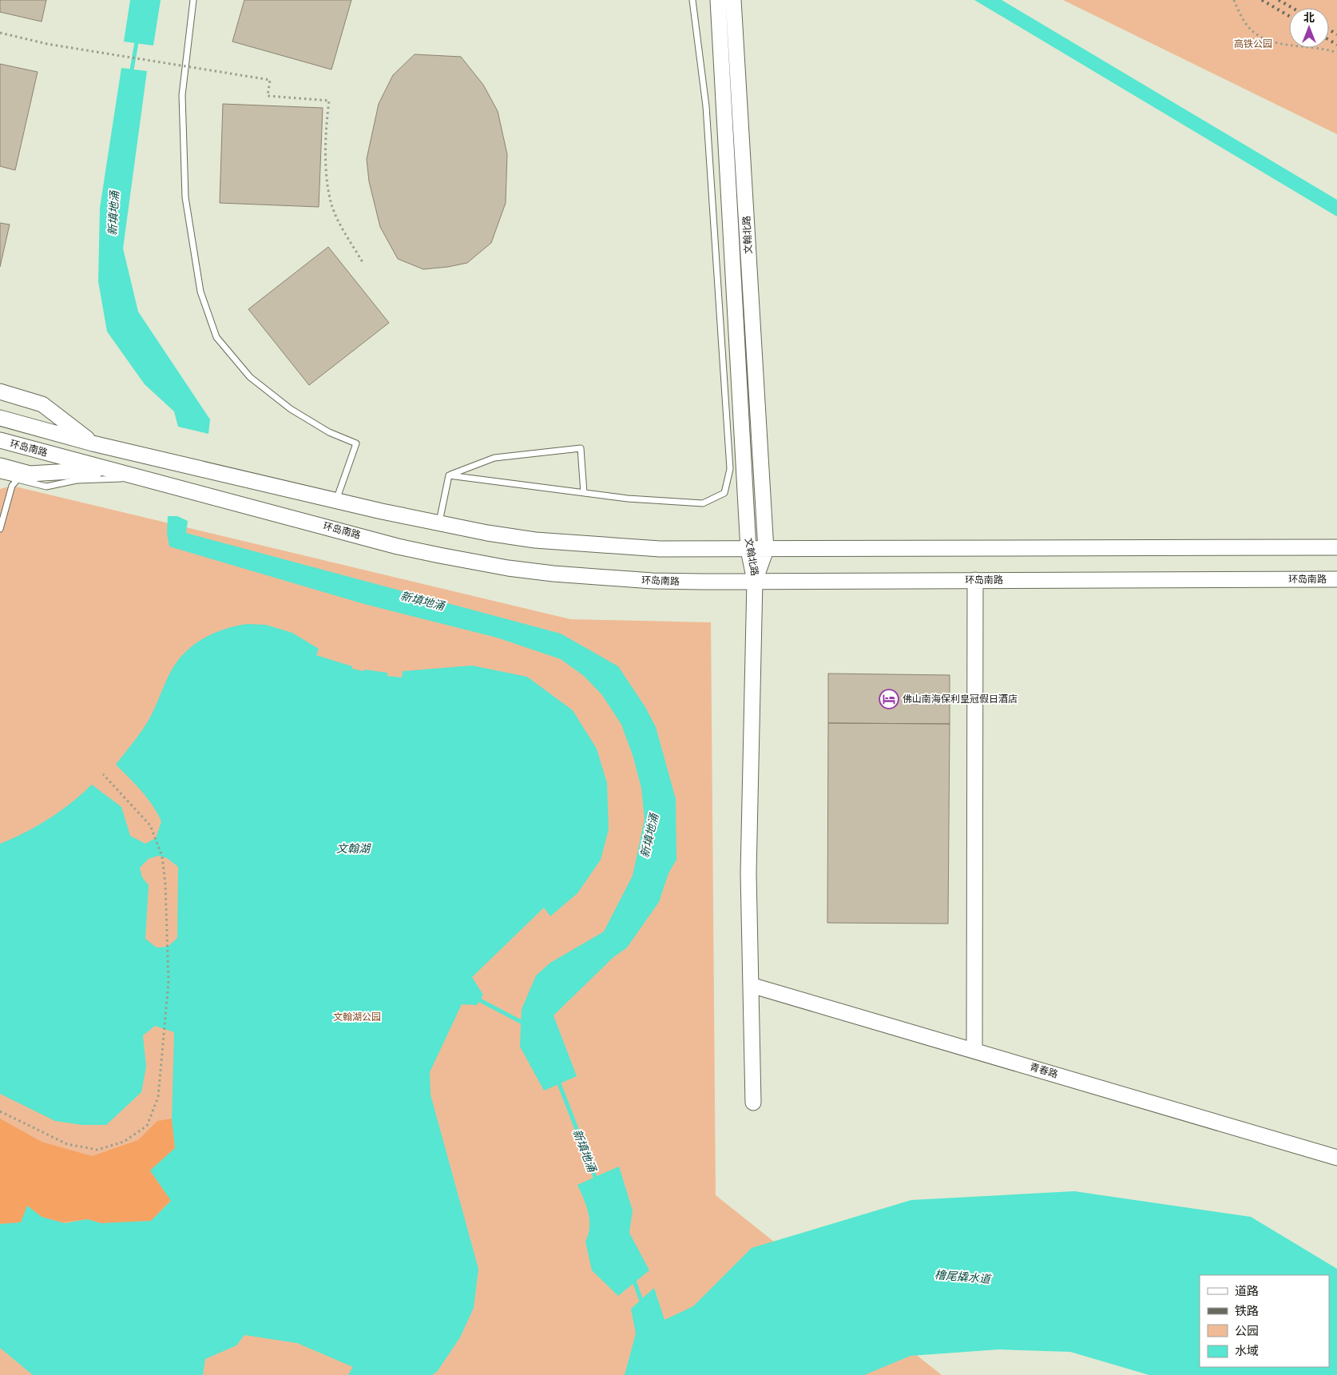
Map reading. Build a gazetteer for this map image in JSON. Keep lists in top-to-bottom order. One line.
{"streets":{"main road":["文翰北路","环岛南路","青春路"]},"crossings":[["文翰北路","环岛南路"]],"water":["新填地涌","文翰湖","橹尾撬水道"],"parks":["高铁公园","文翰湖公园"],"places":{"hotel":["佛山南海保利皇冠假日酒店"]},"legend":["道路","铁路","公园","水域"],"north":"top"}
